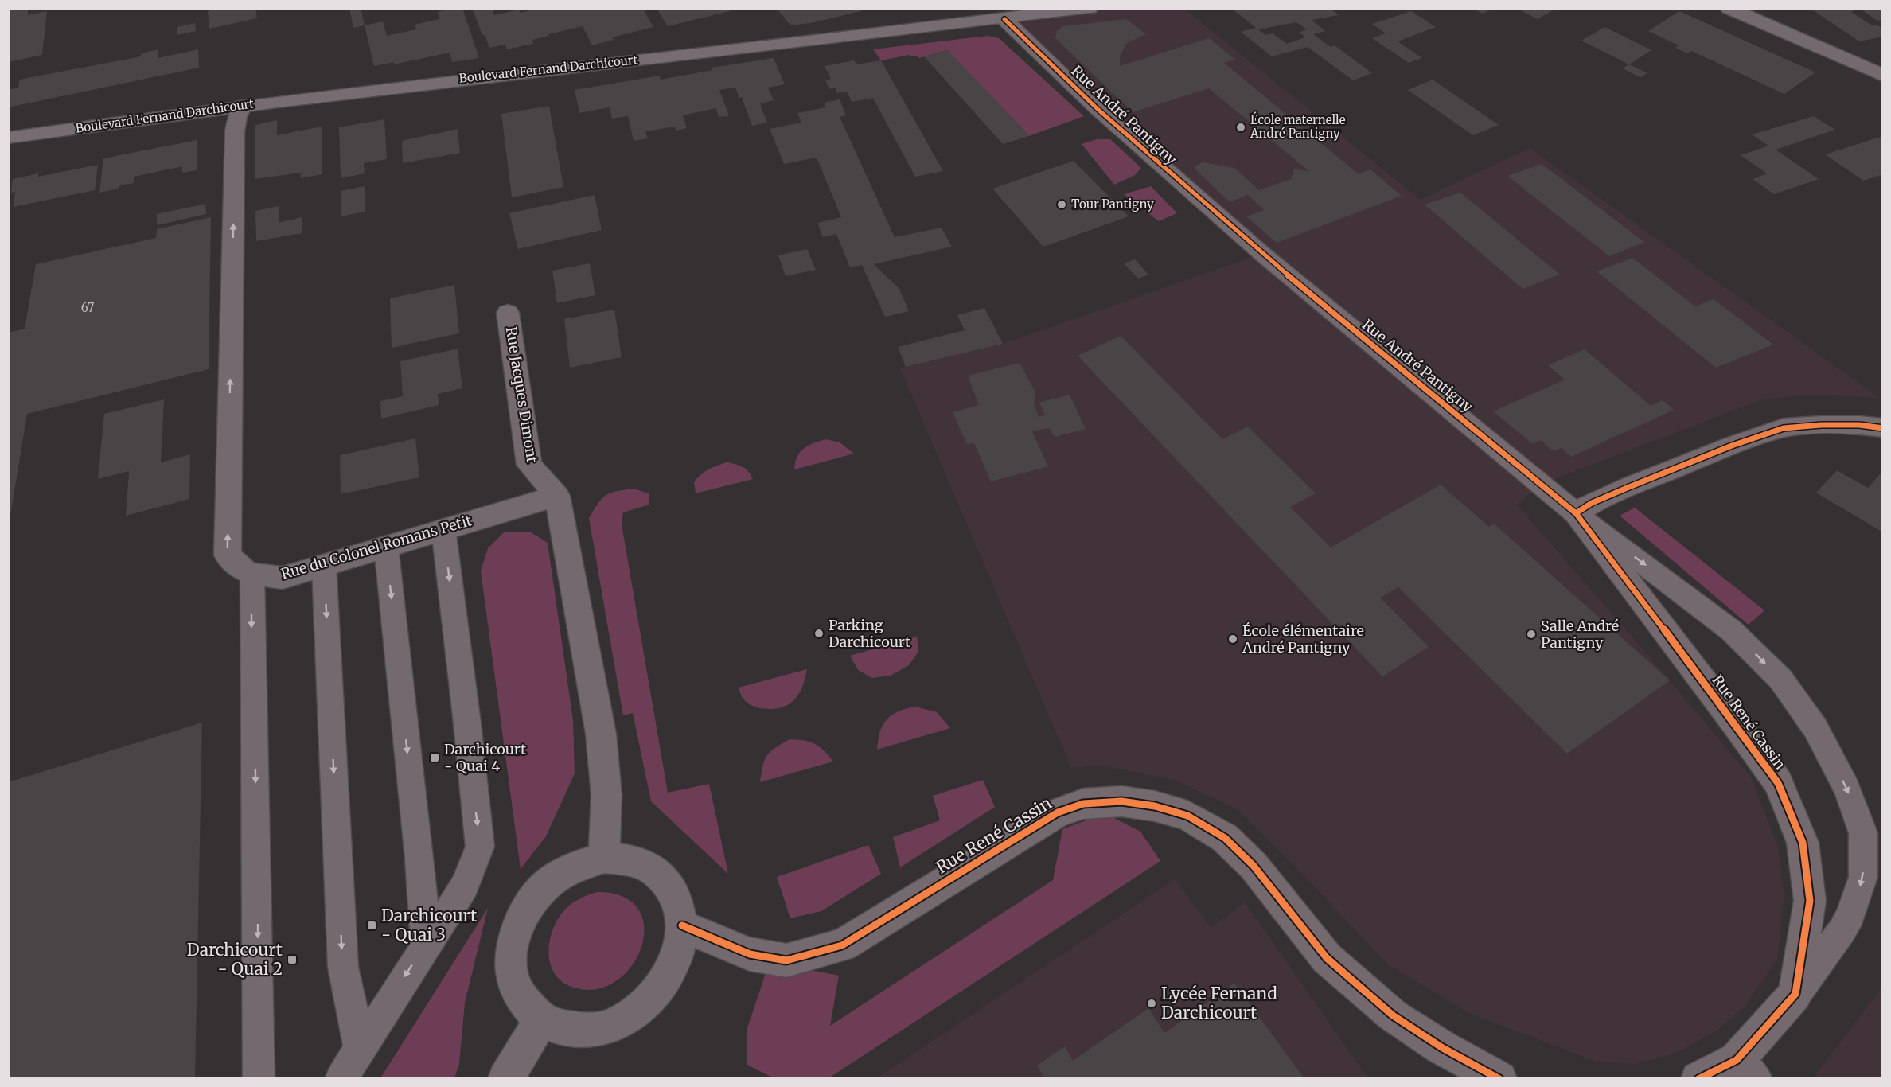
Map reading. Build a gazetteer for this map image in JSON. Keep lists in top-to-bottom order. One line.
{"streets":{"main road":["Boulevard Fernand Darchicourt"],"street":["Rue André Pantigny","Rue Jacques Dimont","Rue du Colonel Romans Petit","Rue René Cassin"]},"crossings":[["Boulevard Fernand Darchicourt","Rue André Pantigny"],["Boulevard Fernand Darchicourt","Rue du Colonel Romans Petit"],["Rue André Pantigny","Rue René Cassin"],["Rue Jacques Dimont","Rue du Colonel Romans Petit"]],"one_way":["Rue du Colonel Romans Petit"],"places":{"other":["École maternelle André Pantigny","Tour Pantigny","Parking Darchicourt","Salle André Pantigny","École élémentaire André Pantigny","Lycée Fernand Darchicourt"],"transit":["Darchicourt - Quai 4","Darchicourt - Quai 3","Darchicourt - Quai 2"]},"house_numbers":["67"]}
